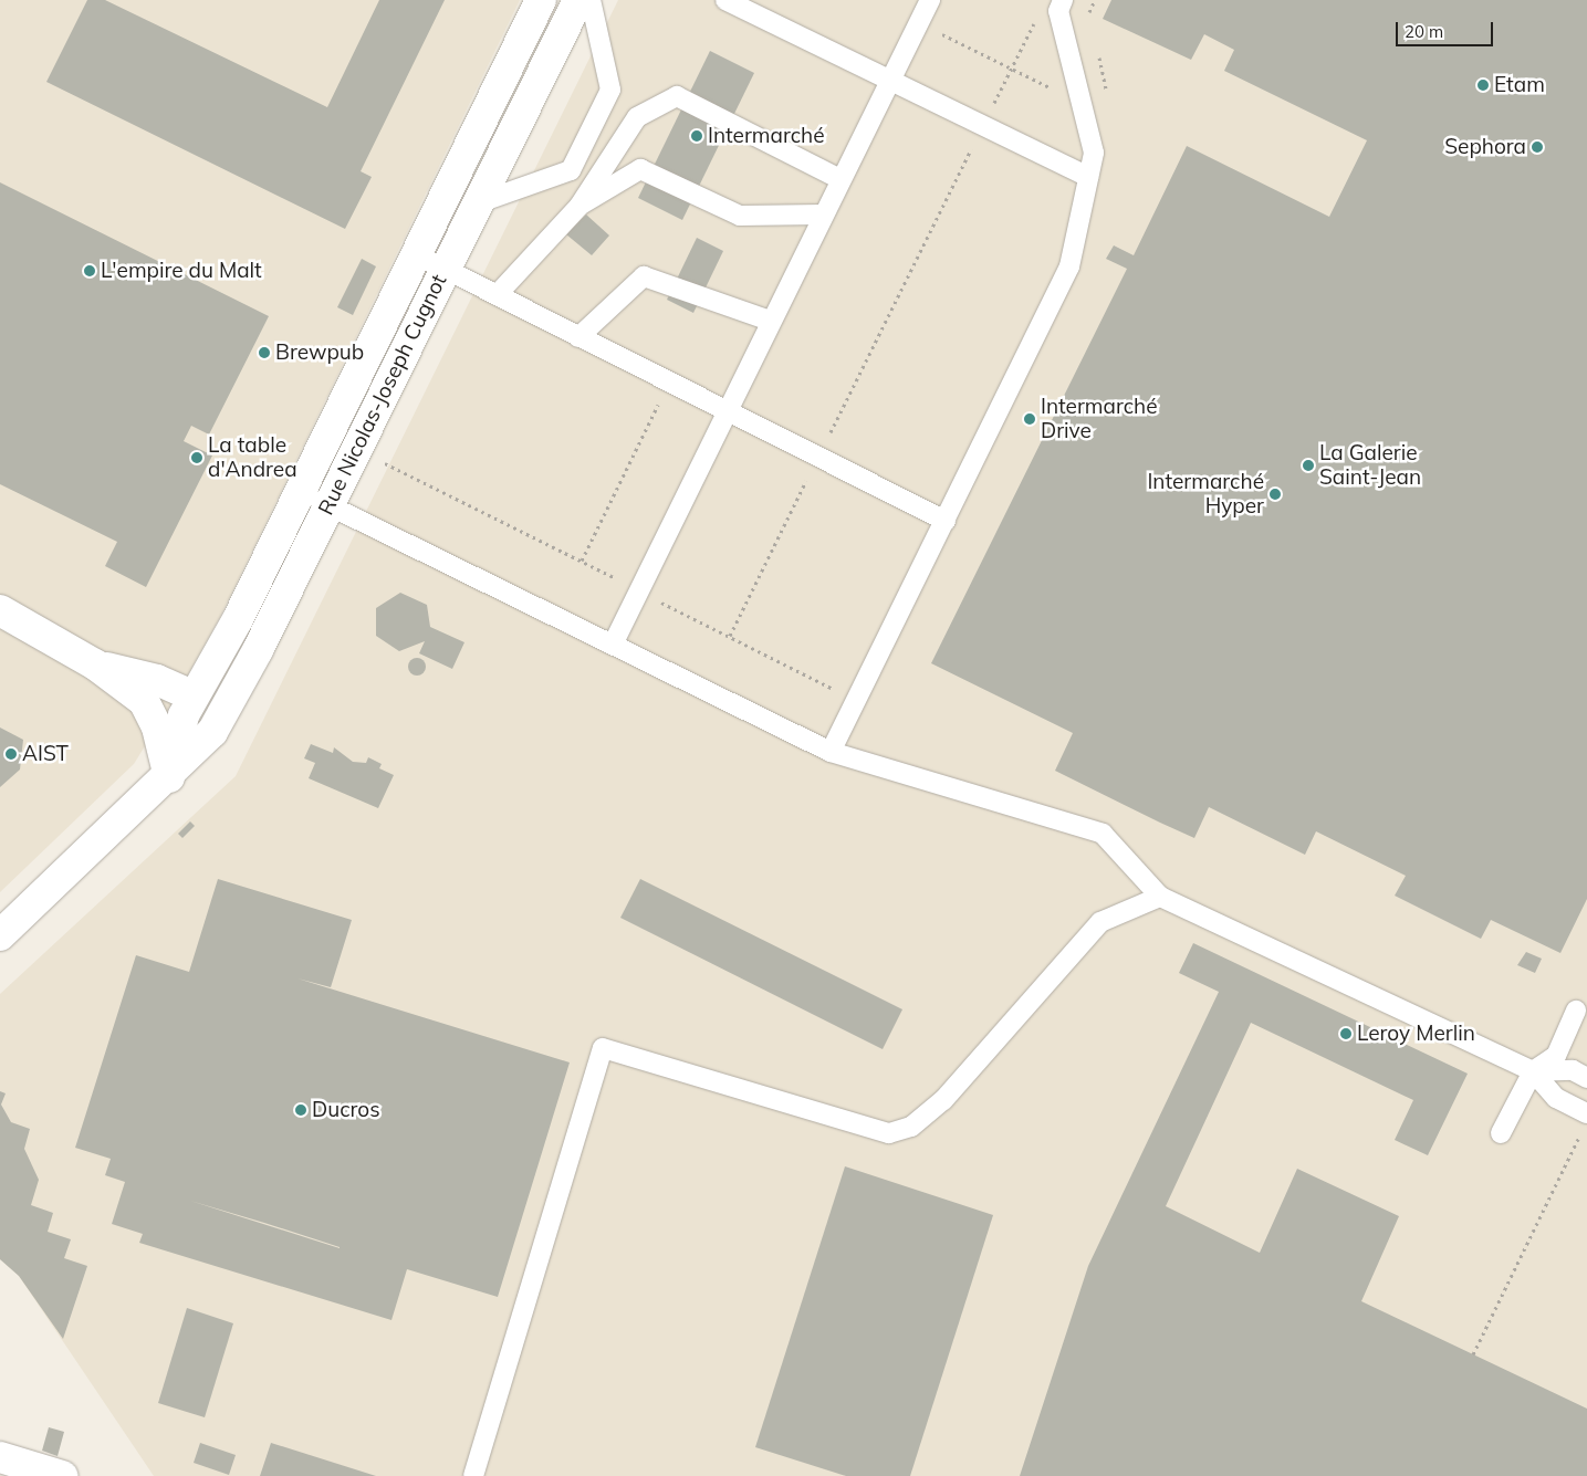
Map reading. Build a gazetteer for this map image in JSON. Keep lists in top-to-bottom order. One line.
{"streets":{"street":["Rue Nicolas-Joseph Cugnot"]},"places":["Etam","Intermarché","Sephora","L'empire du Malt","Brewpub","Intermarché Drive","La table d'Andrea","La Galerie Saint-Jean","Intermarché Hyper","AIST","Leroy Merlin","Ducros"],"scale_bar":"20 m"}
